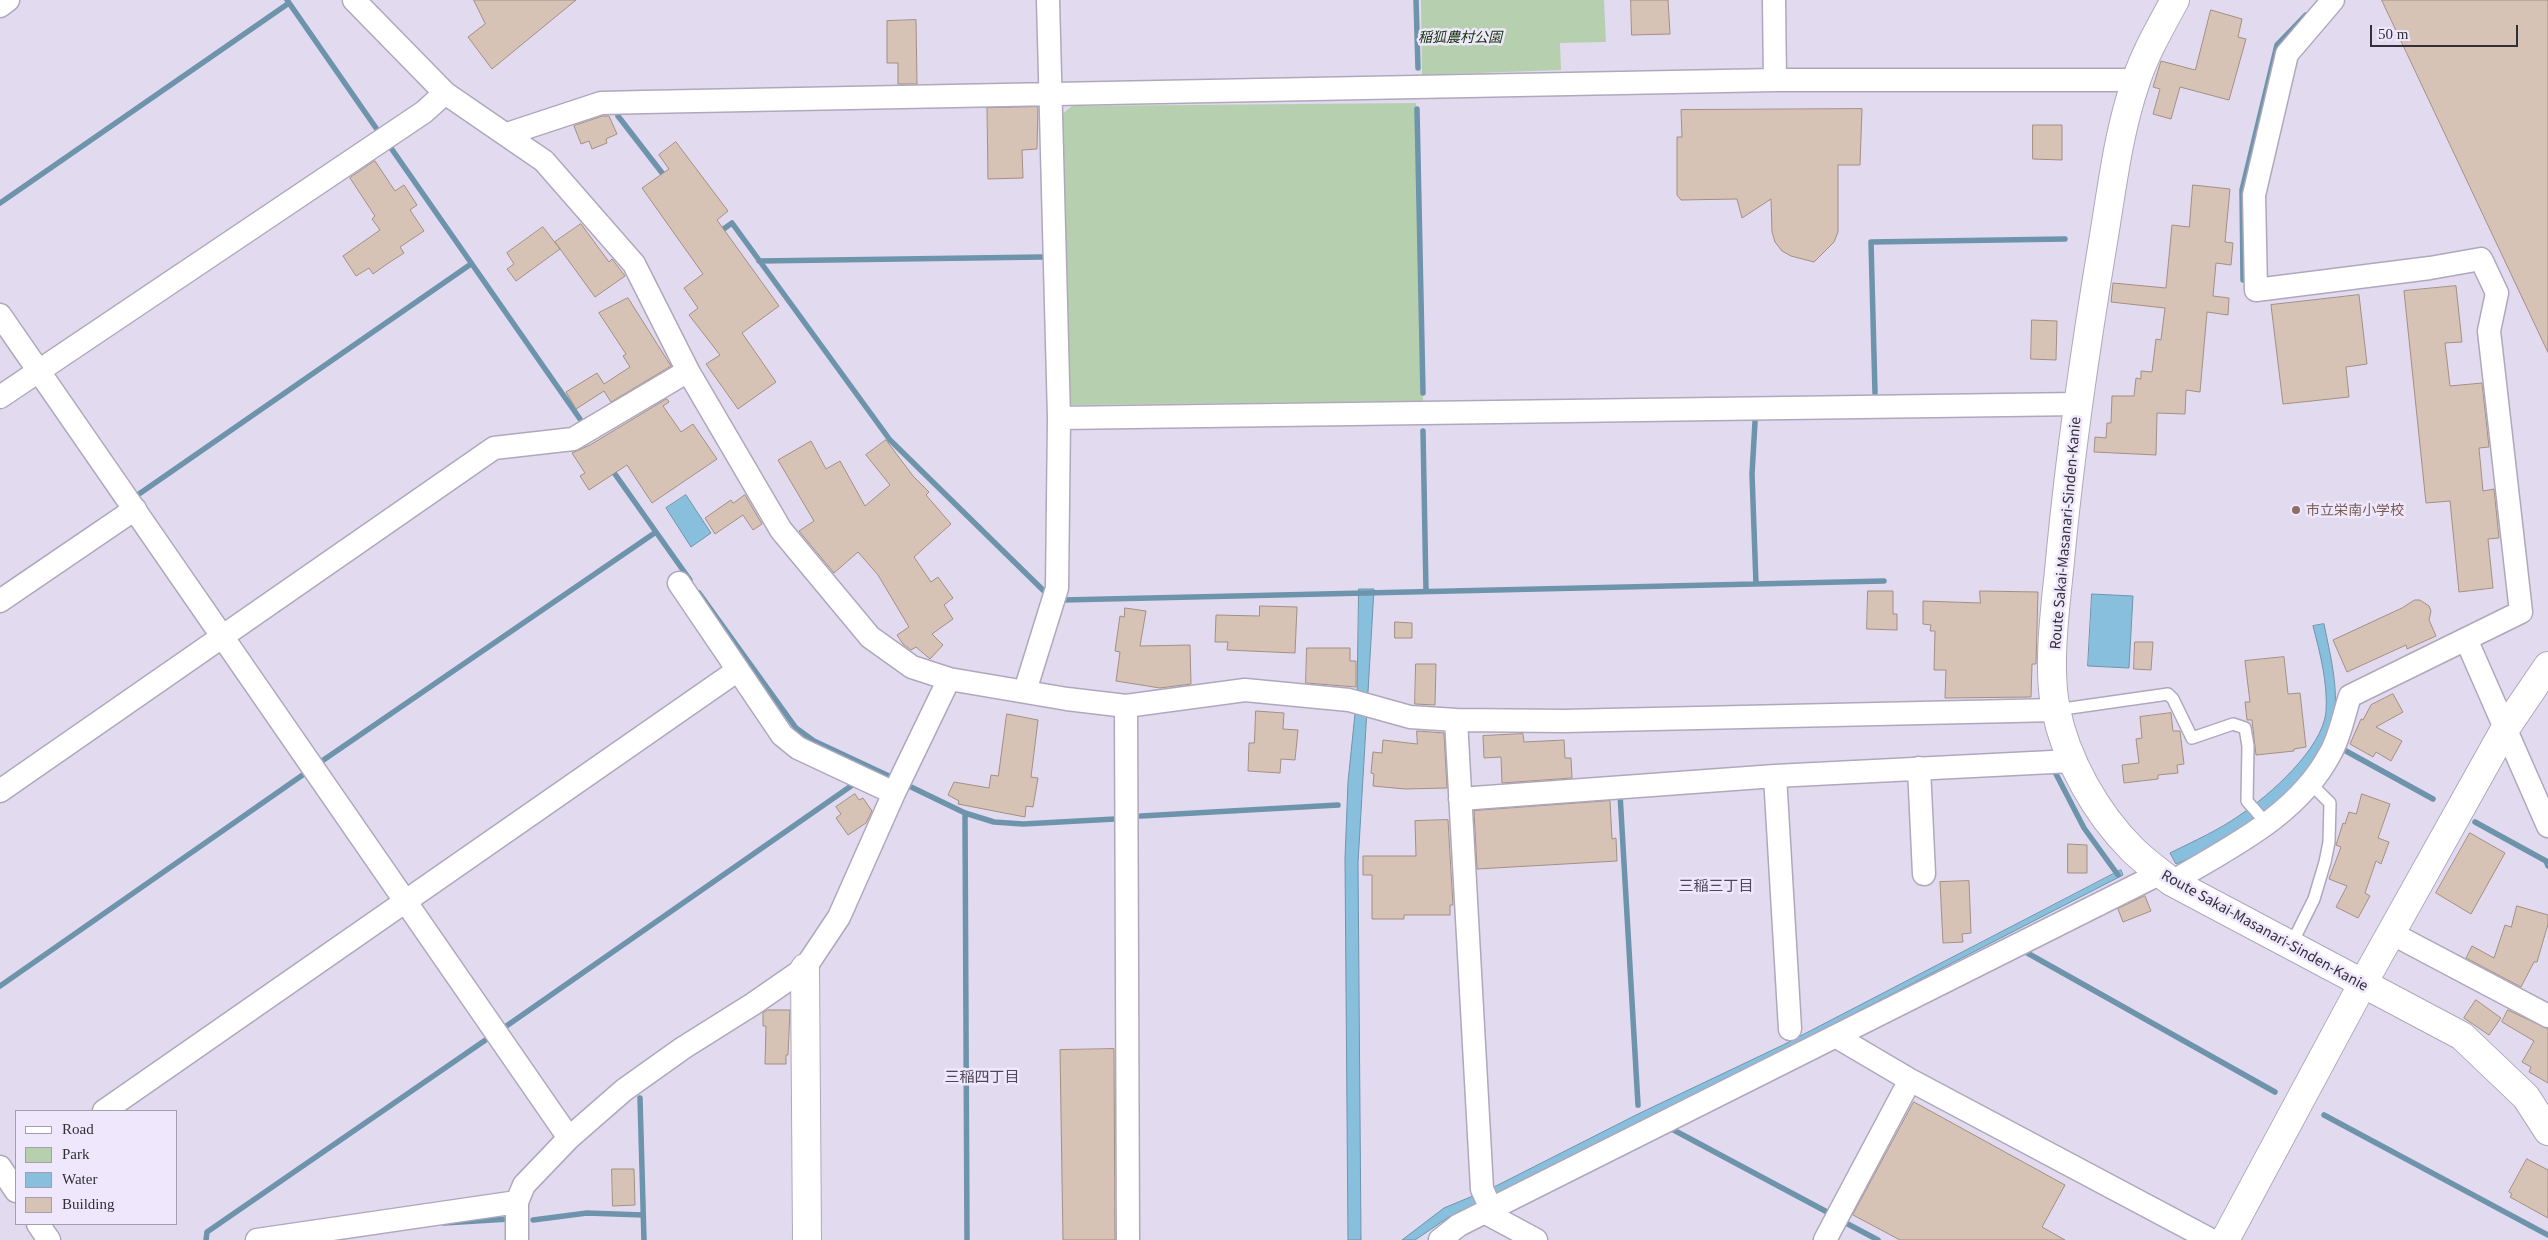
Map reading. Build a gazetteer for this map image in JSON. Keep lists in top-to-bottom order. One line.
{"streets":{"main road":["Route Sakai-Masanari-Sinden-Kanie"]},"districts":["三稲三丁目","三稲四丁目"],"parks":["稲狐農村公園"],"places":["市立栄南小学校"],"legend":["Road","Park","Water","Building"],"scale_bar":"50 m"}
